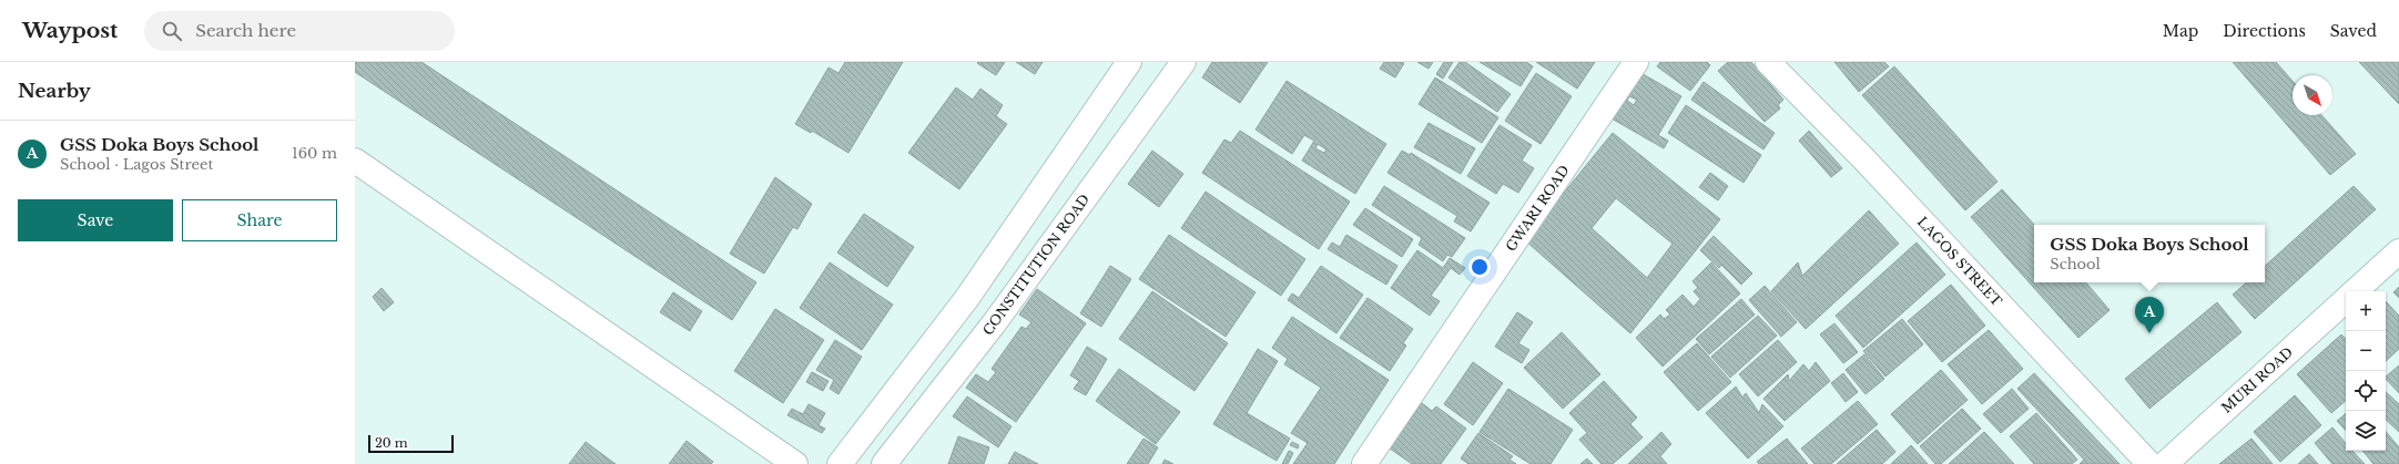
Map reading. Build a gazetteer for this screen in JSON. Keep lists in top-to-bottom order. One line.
{"streets":{"street":["GWARI ROAD","LAGOS STREET","CONSTITUTION ROAD","MURI ROAD"]},"scale_bar":"20 m","north":"bottom right","page":{"header":"Waypost","search":"Search here","nav":["Map","Directions","Saved"],"heading":"Nearby","list":[{"mark":"A","name":"GSS Doka Boys School","note":"School · Lagos Street","value":"160 m"}],"buttons":["Save","Share"],"popup":["GSS Doka Boys School","School"],"map_buttons":["+","−"],"pins":"A","scale":"20 m"}}
